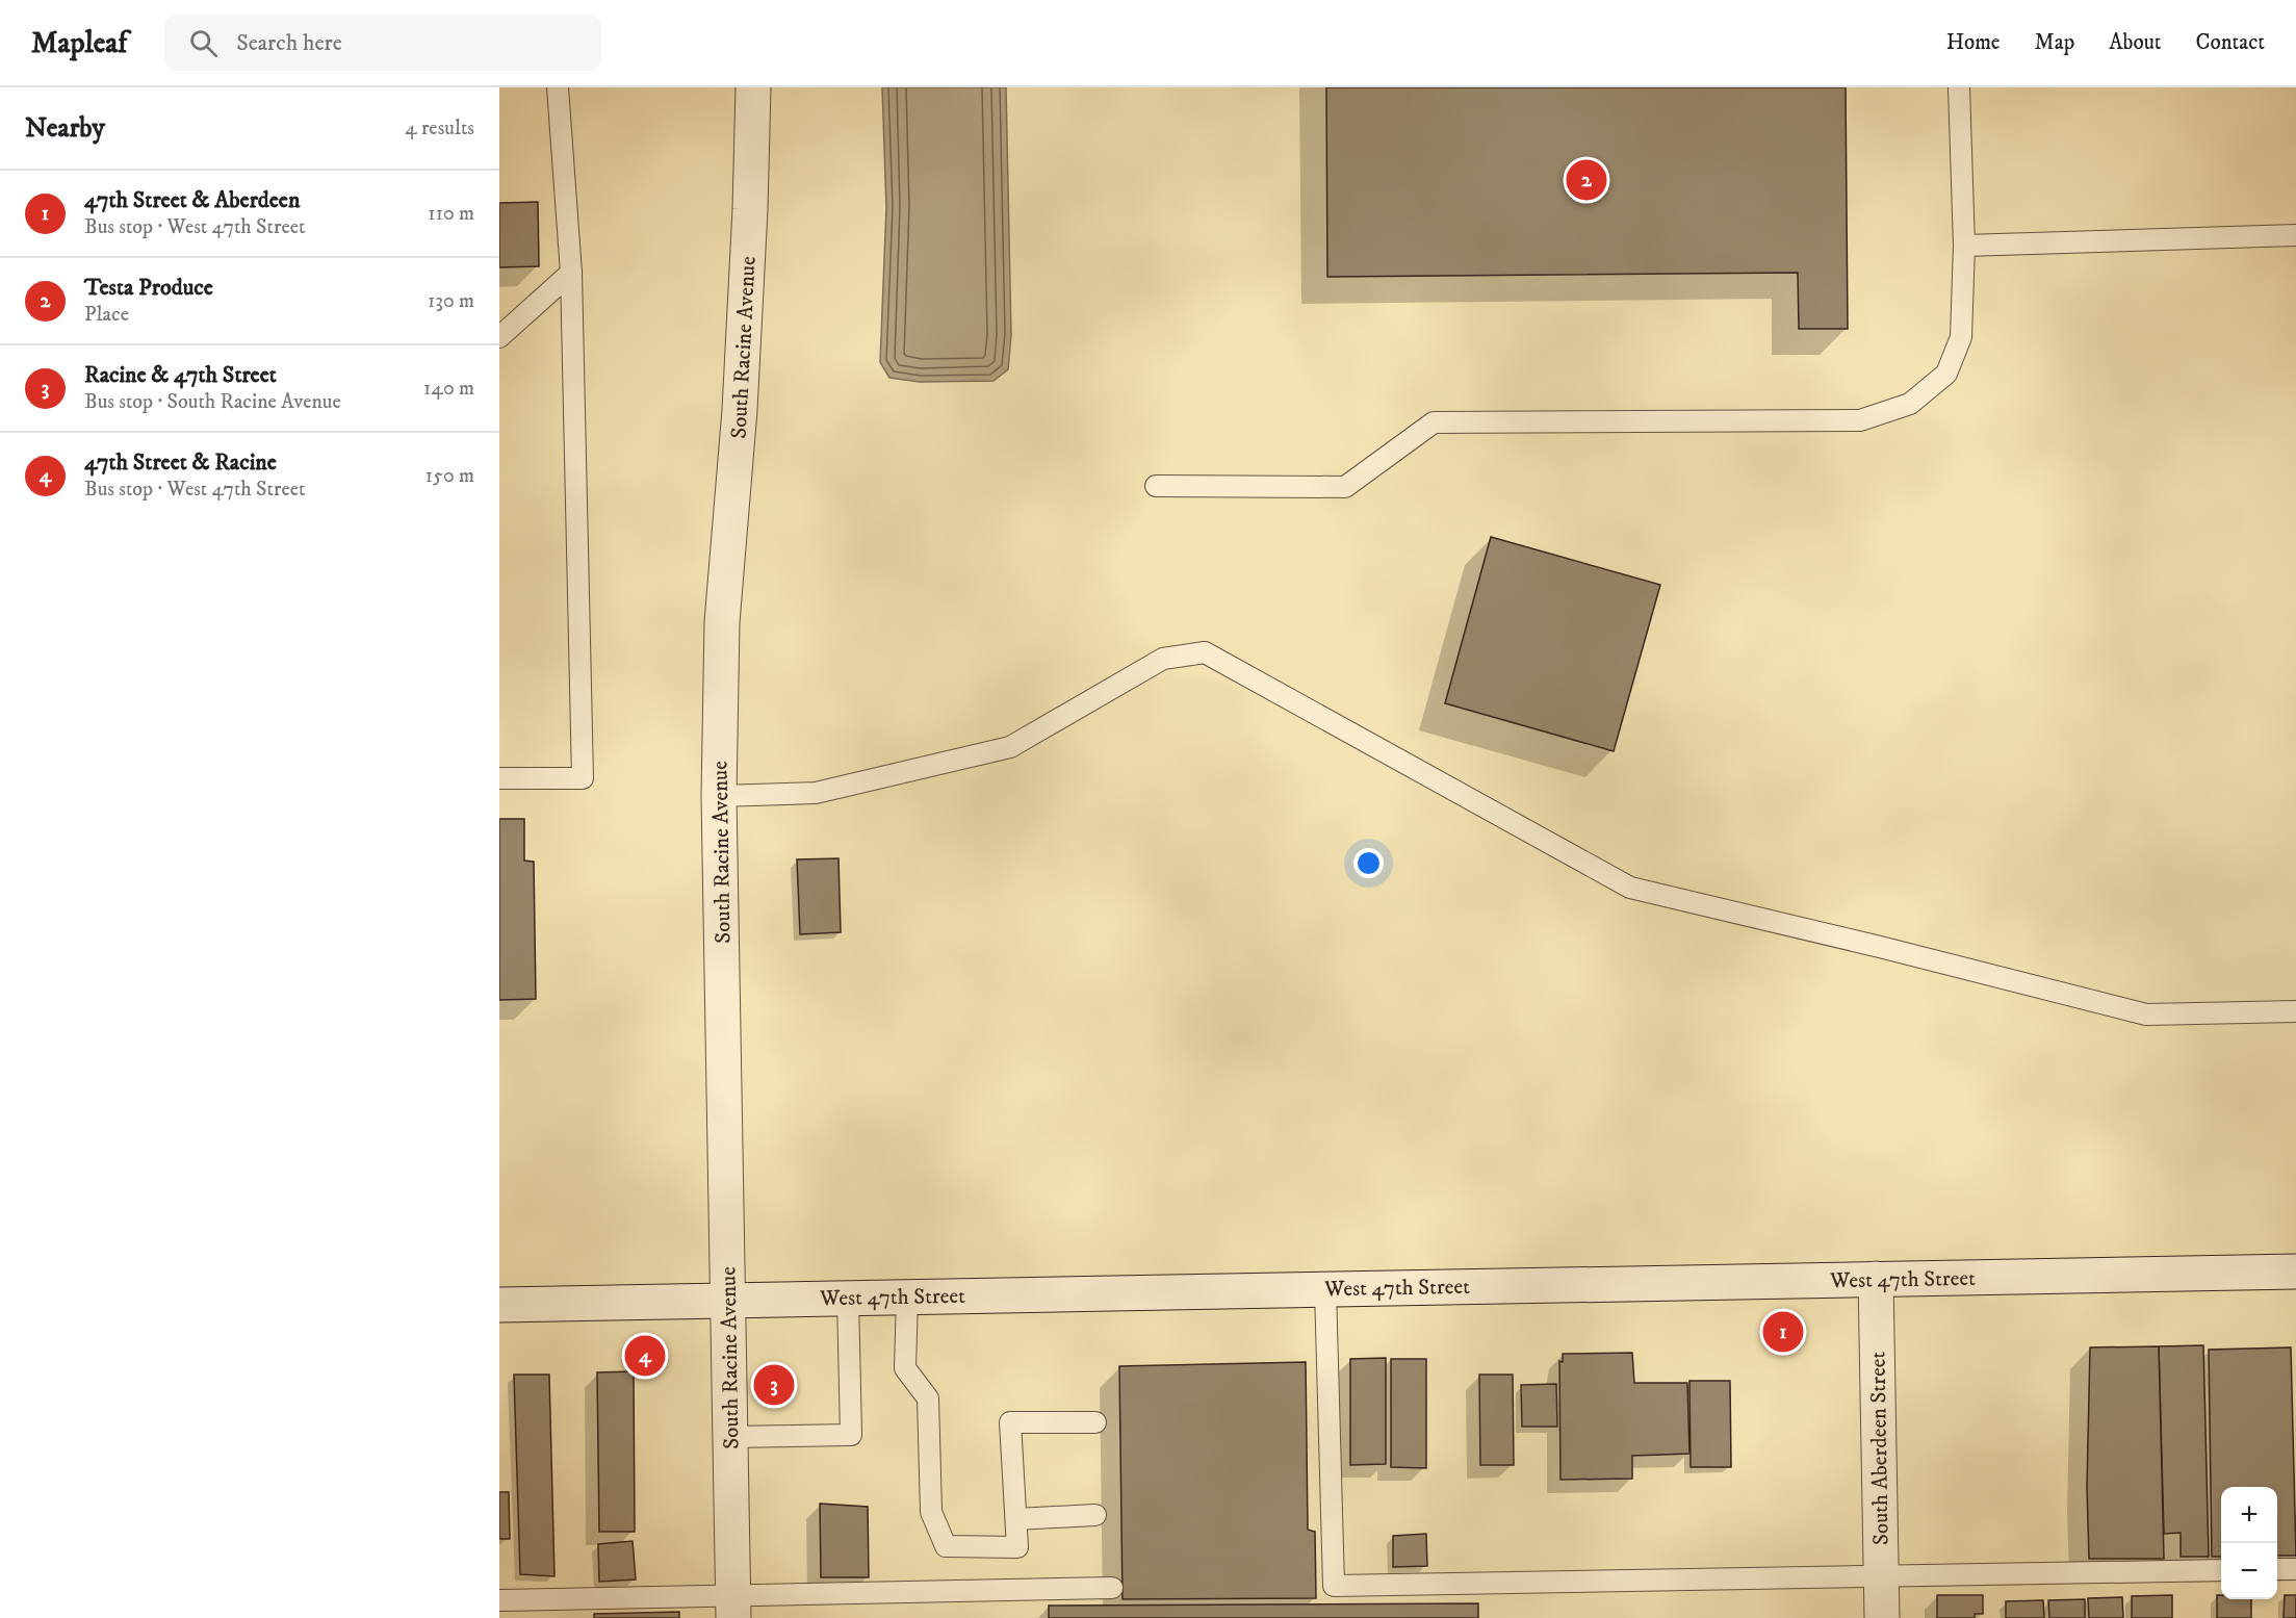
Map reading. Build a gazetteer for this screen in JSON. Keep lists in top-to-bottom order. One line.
{"streets":{"street":["South Racine Avenue","West 47th Street","South Aberdeen Street"]},"crossings":[["South Racine Avenue","West 47th Street"],["West 47th Street","South Aberdeen Street"]],"page":{"header":"Mapleaf","search":"Search here","nav":["Home","Map","About","Contact"],"heading":["Nearby","4 results"],"pins":["2","1","4","3"],"list":[{"mark":"1","name":"47th Street & Aberdeen","note":"Bus stop · West 47th Street","value":"110 m"},{"mark":"2","name":"Testa Produce","note":"Place","value":"130 m"},{"mark":"3","name":"Racine & 47th Street","note":"Bus stop · South Racine Avenue","value":"140 m"},{"mark":"4","name":"47th Street & Racine","note":"Bus stop · West 47th Street","value":"150 m"}],"map_buttons":["+","−"]}}
